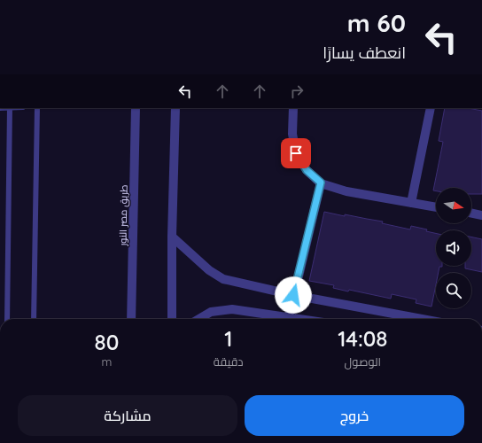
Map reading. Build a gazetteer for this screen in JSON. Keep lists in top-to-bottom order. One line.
{"streets":{"street":["طريق مصر النور"]},"north":"right","page":{"turn":["60 m","انعطف يسارًا"],"eta":["14:08","الوصول","1","دقيقة","80","m"],"buttons":["خروج","مشاركة"]}}
